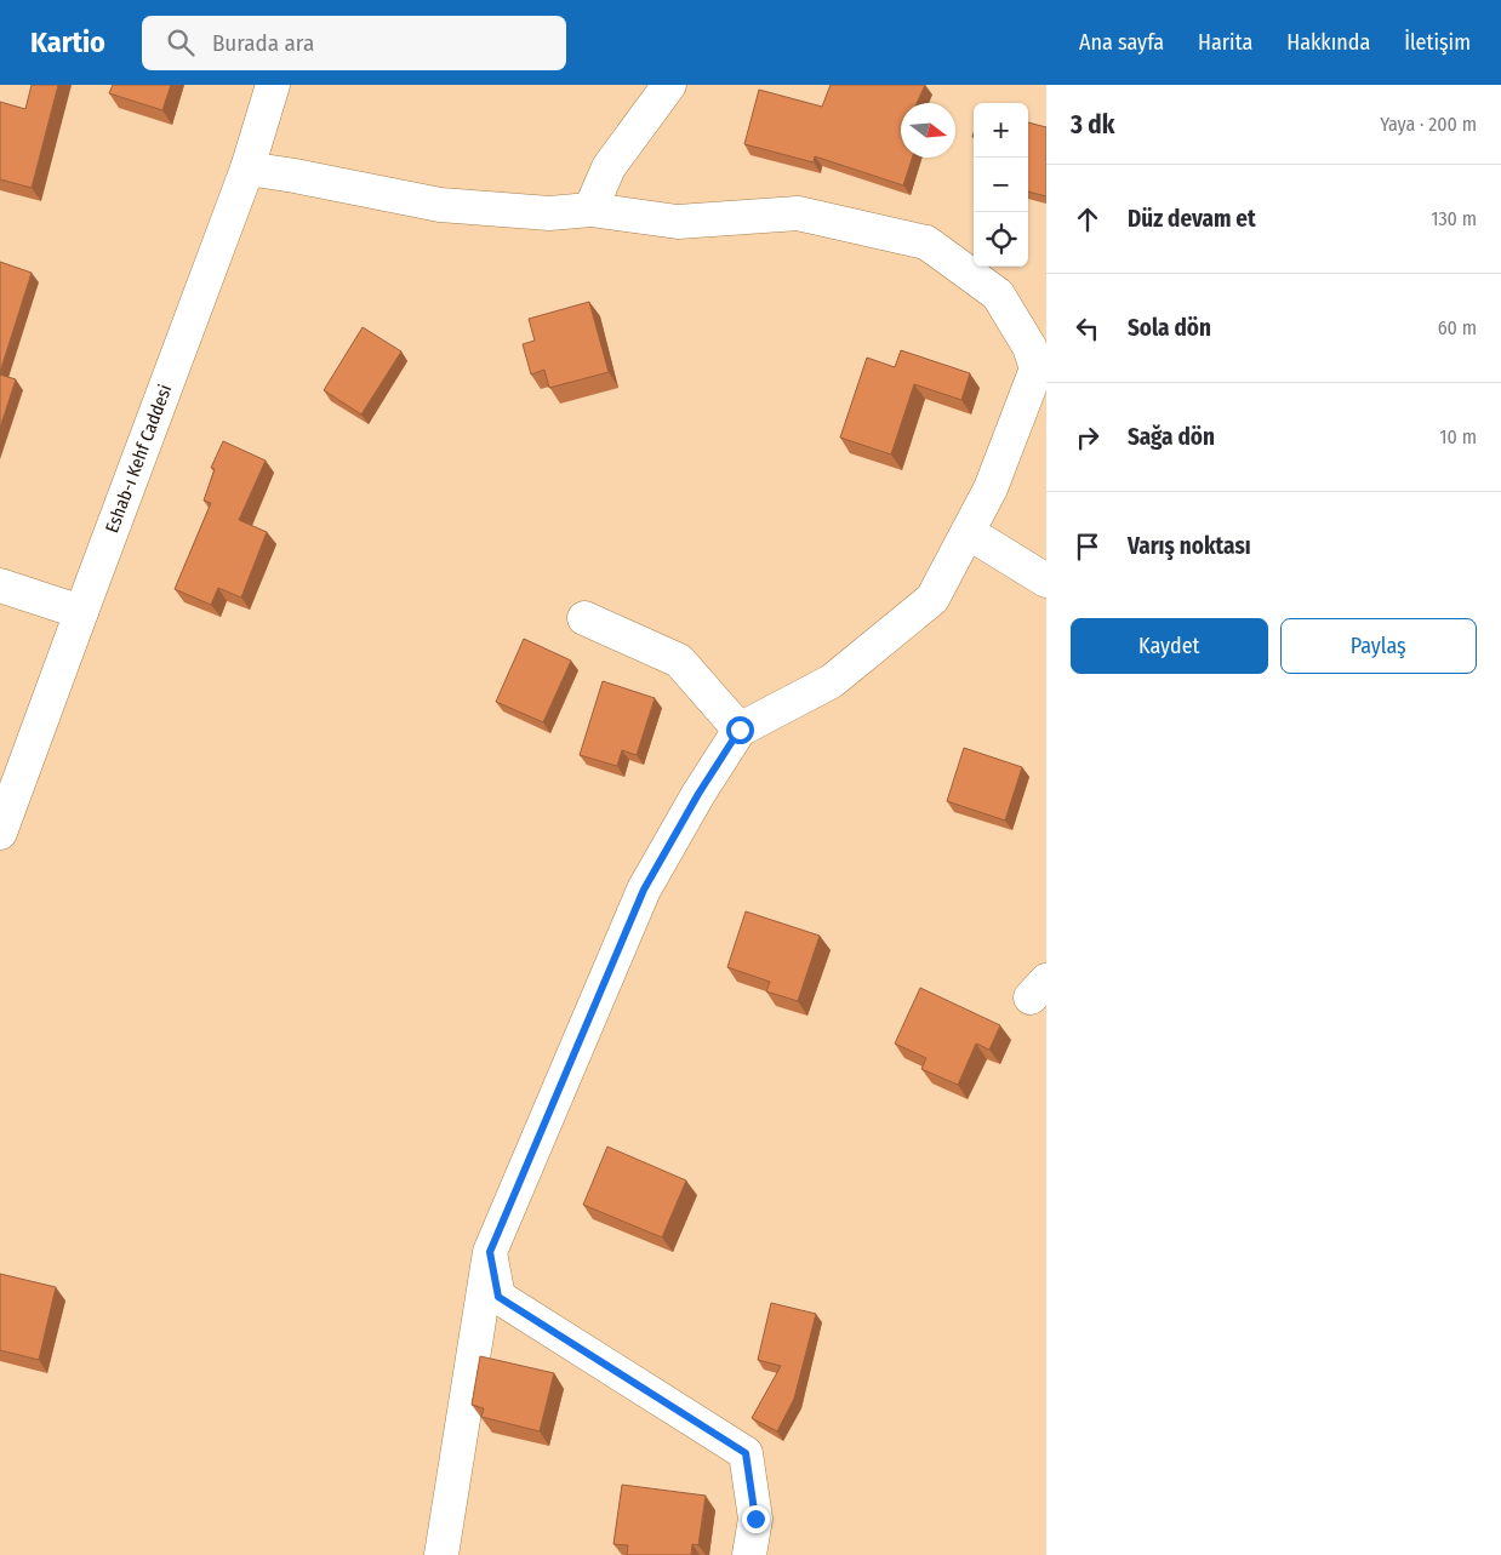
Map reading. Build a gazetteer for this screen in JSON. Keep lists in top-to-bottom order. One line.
{"streets":{"street":["Eshab-ı Kehf Caddesi"]},"north":"right","page":{"header":"Kartio","search":"Burada ara","nav":["Ana sayfa","Harita","Hakkında","İletişim"],"heading":["3 dk","Yaya · 200 m"],"map_buttons":["+","−"],"list":[["Düz devam et","130 m"],["Sola dön","60 m"],["Sağa dön","10 m"],"Varış noktası"],"buttons":["Kaydet","Paylaş"]}}
